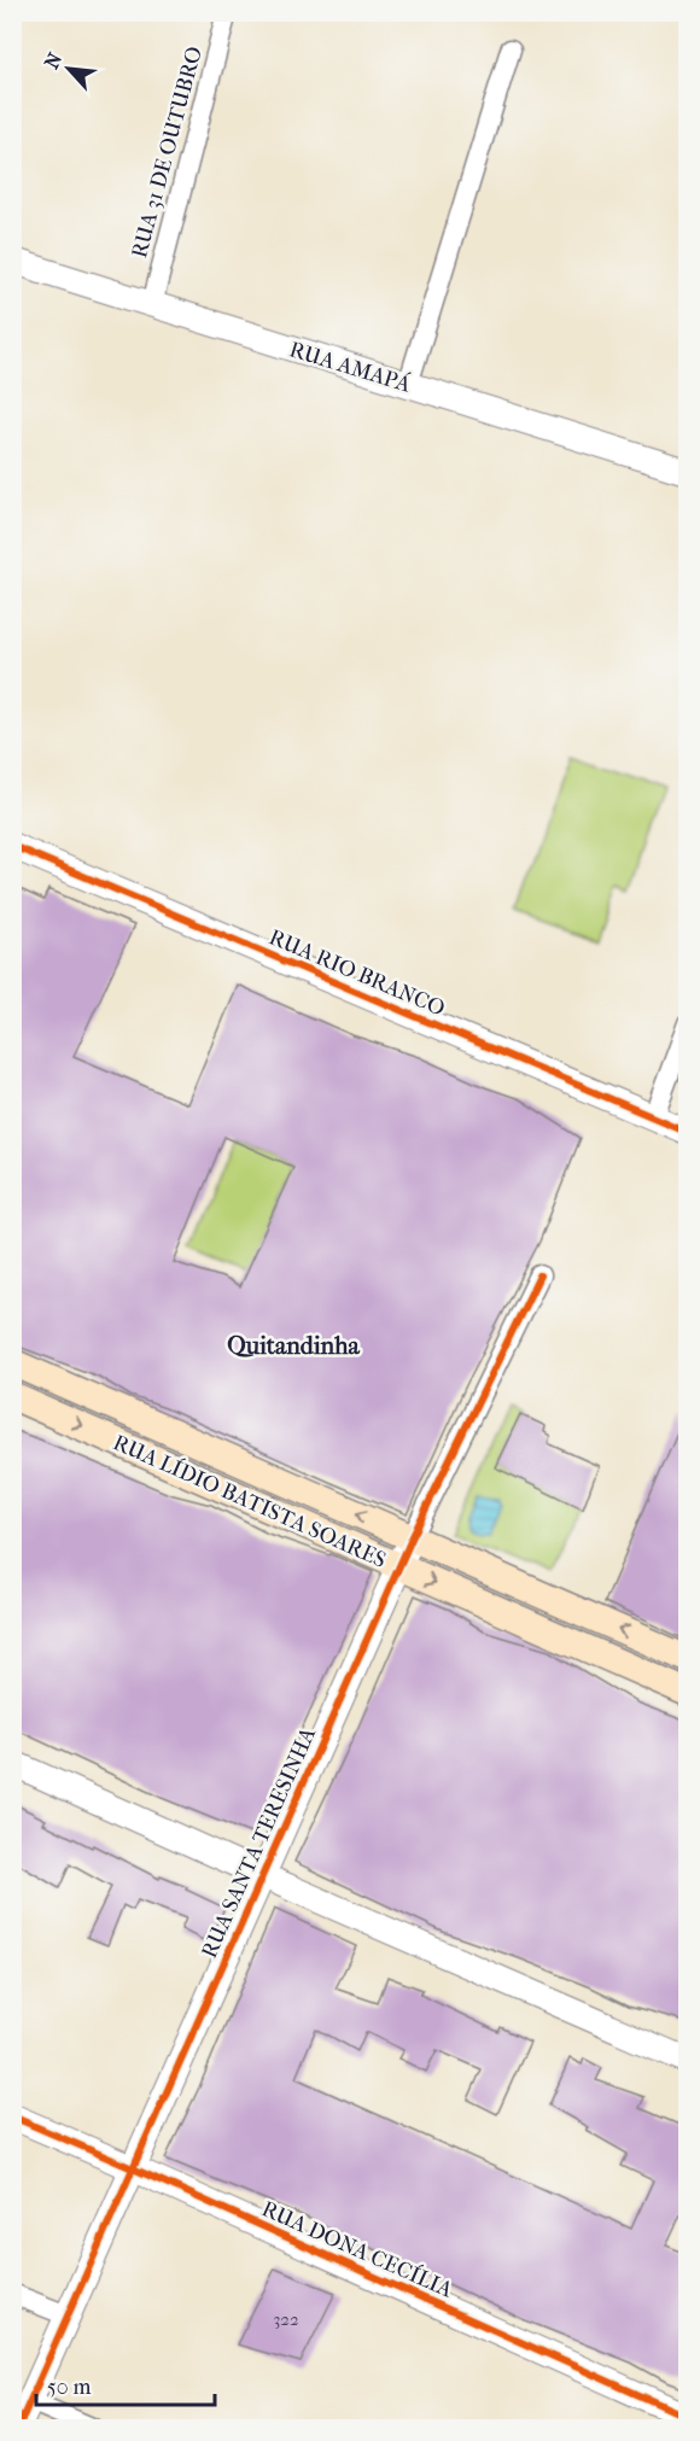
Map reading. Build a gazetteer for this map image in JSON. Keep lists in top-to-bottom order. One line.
{"streets":{"main road":["RUA LÍDIO BATISTA SOARES"],"street":["RUA 31 DE OUTUBRO","RUA AMAPÁ","RUA RIO BRANCO","RUA SANTA TERESINHA","RUA DONA CECÍLIA"]},"crossings":[["RUA 31 DE OUTUBRO","RUA AMAPÁ"],["RUA LÍDIO BATISTA SOARES","RUA SANTA TERESINHA"],["RUA SANTA TERESINHA","RUA DONA CECÍLIA"]],"districts":["Quitandinha"],"house_numbers":["322"],"scale_bar":"50 m","north":"top left"}
